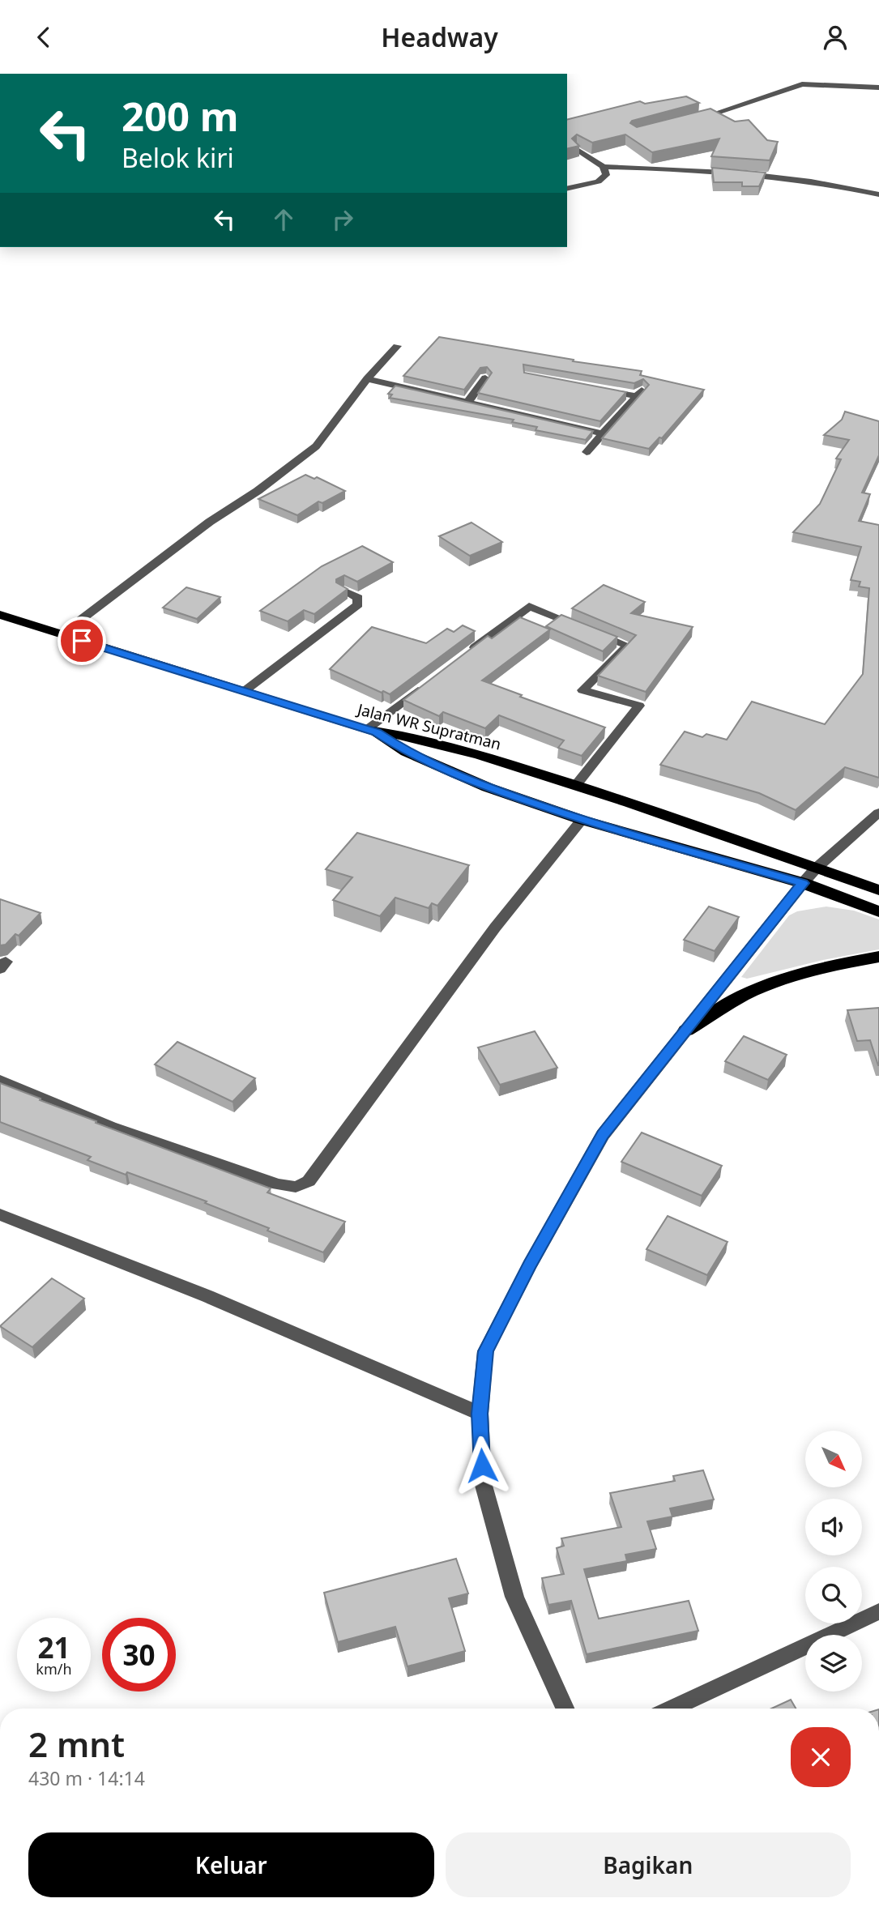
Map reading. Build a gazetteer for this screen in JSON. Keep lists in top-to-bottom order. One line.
{"streets":{"highway":["Jalan WR Supratman"]},"north":"bottom right","page":{"header":"Headway","turn":["200 m","Belok kiri"],"speed":"21 km/h","limit":"30","heading":["2 mnt","430 m · 14:14"],"buttons":["Keluar","Bagikan"]}}
